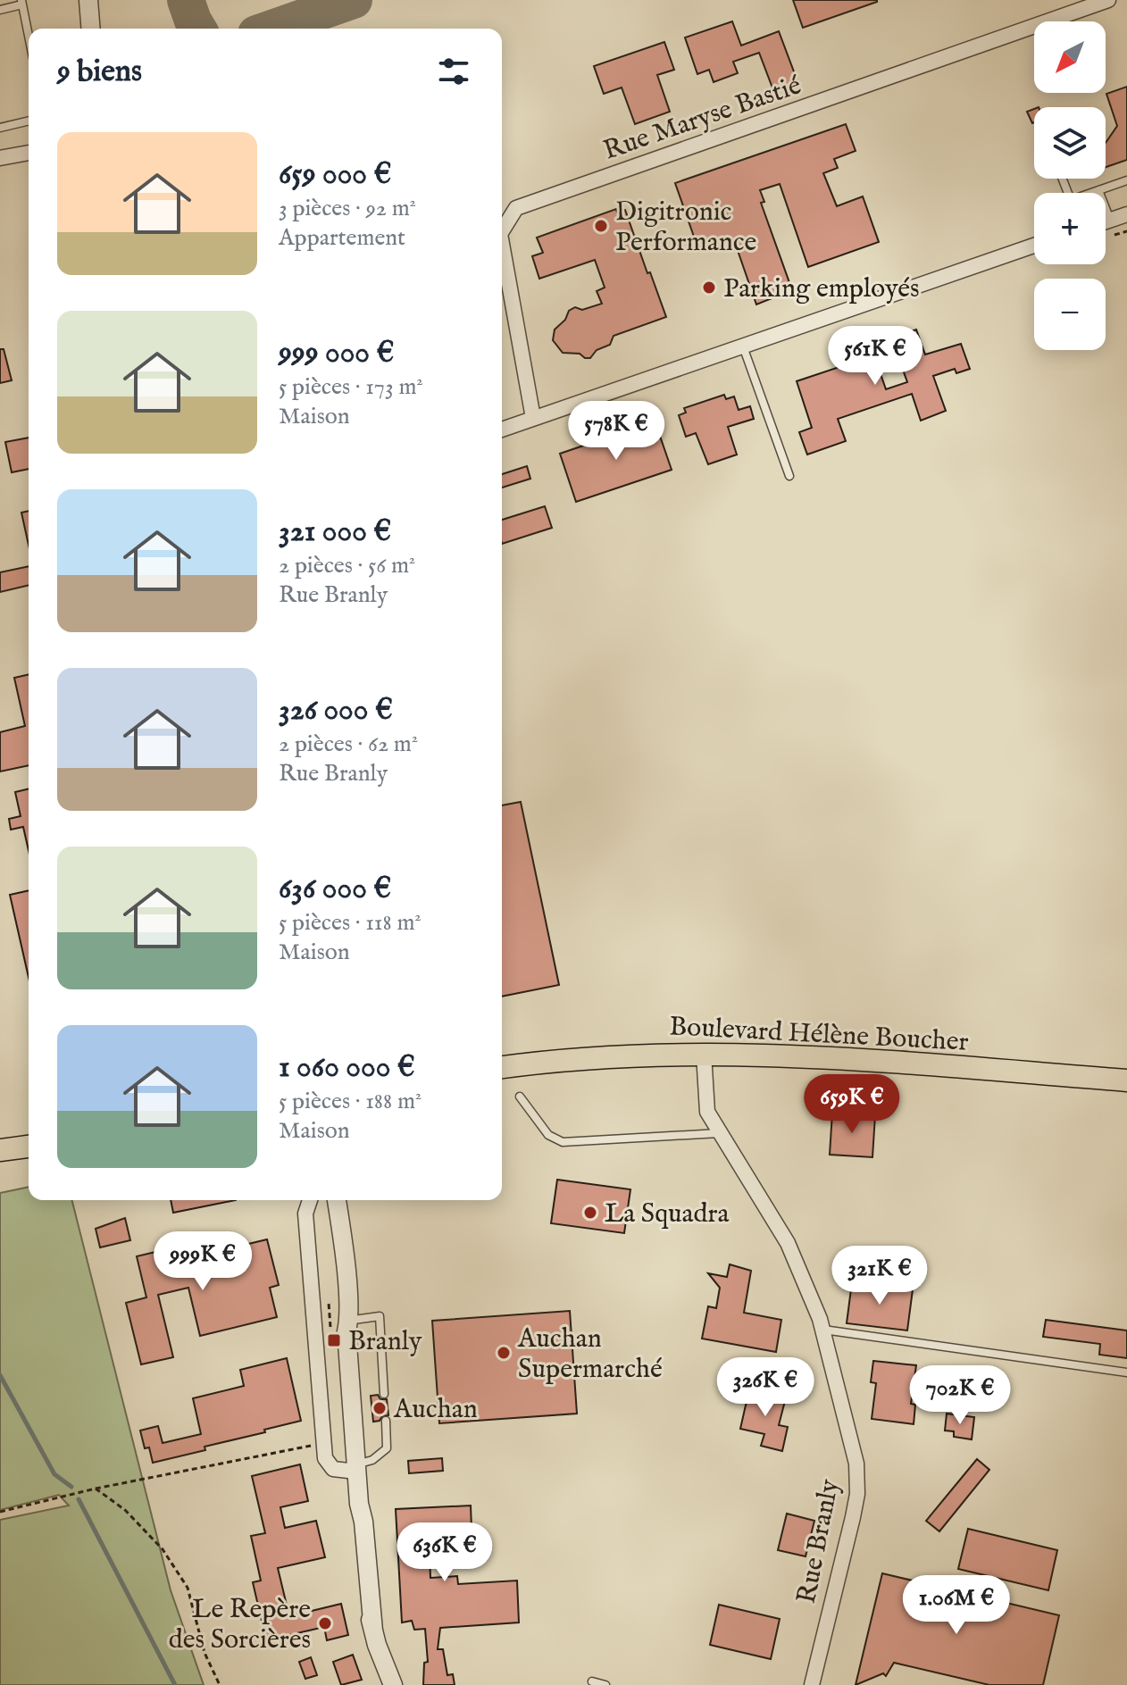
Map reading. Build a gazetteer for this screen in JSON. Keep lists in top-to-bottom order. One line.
{"streets":{"main road":["Boulevard Hélène Boucher"],"street":["Rue Maryse Bastié","Rue Branly"]},"crossings":[["Boulevard Hélène Boucher","Rue Branly"]],"places":{"other":["Digitronic Performance","Parking employés","La Squadra","Auchan Supermarché","Auchan","Le Repère des Sorcières"],"transit":["Branly"]},"north":"bottom left","page":{"map_buttons":["+","−"],"heading":"9 biens","list":[{"name":"659 000 €","note":"3 pièces · 92 m² · Appartement"},{"name":"999 000 €","note":"5 pièces · 173 m² · Maison"},{"name":"321 000 €","note":"2 pièces · 56 m² · Rue Branly"},{"name":"326 000 €","note":"2 pièces · 62 m² · Rue Branly"},{"name":"636 000 €","note":"5 pièces · 118 m² · Maison"},{"name":"1 060 000 €","note":"5 pièces · 188 m² · Maison"}],"price":["561K €","578K €","659K €","999K €","321K €","326K €","702K €","636K €","1.06M €"]}}
